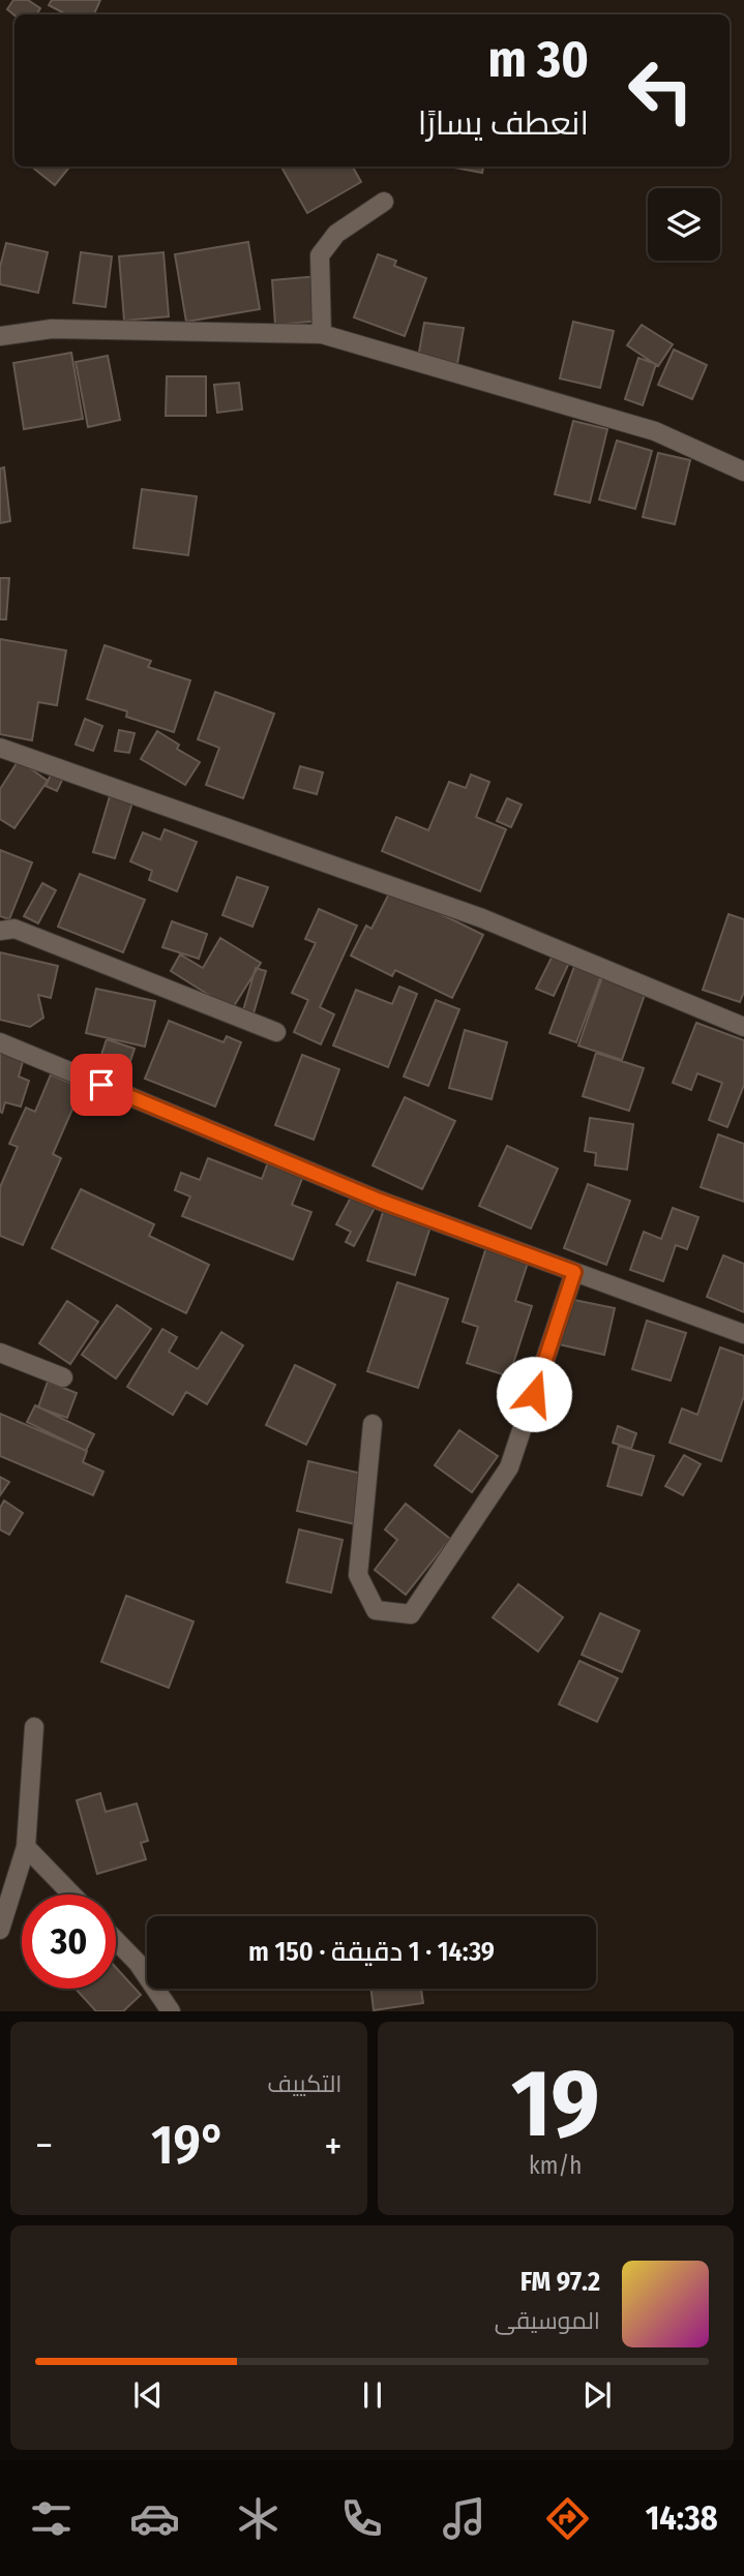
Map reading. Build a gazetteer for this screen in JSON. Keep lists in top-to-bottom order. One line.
{"page":{"turn":["30 m","انعطف يسارًا"],"limit":"30","trip":"14:39 · 1 دقيقة · 150 m","tile":[["19","km/h"],"التكييف"],"heat":["−","19°","+"],"song":["97.2 FM","الموسيقى"],"tabs":"14:38"}}
